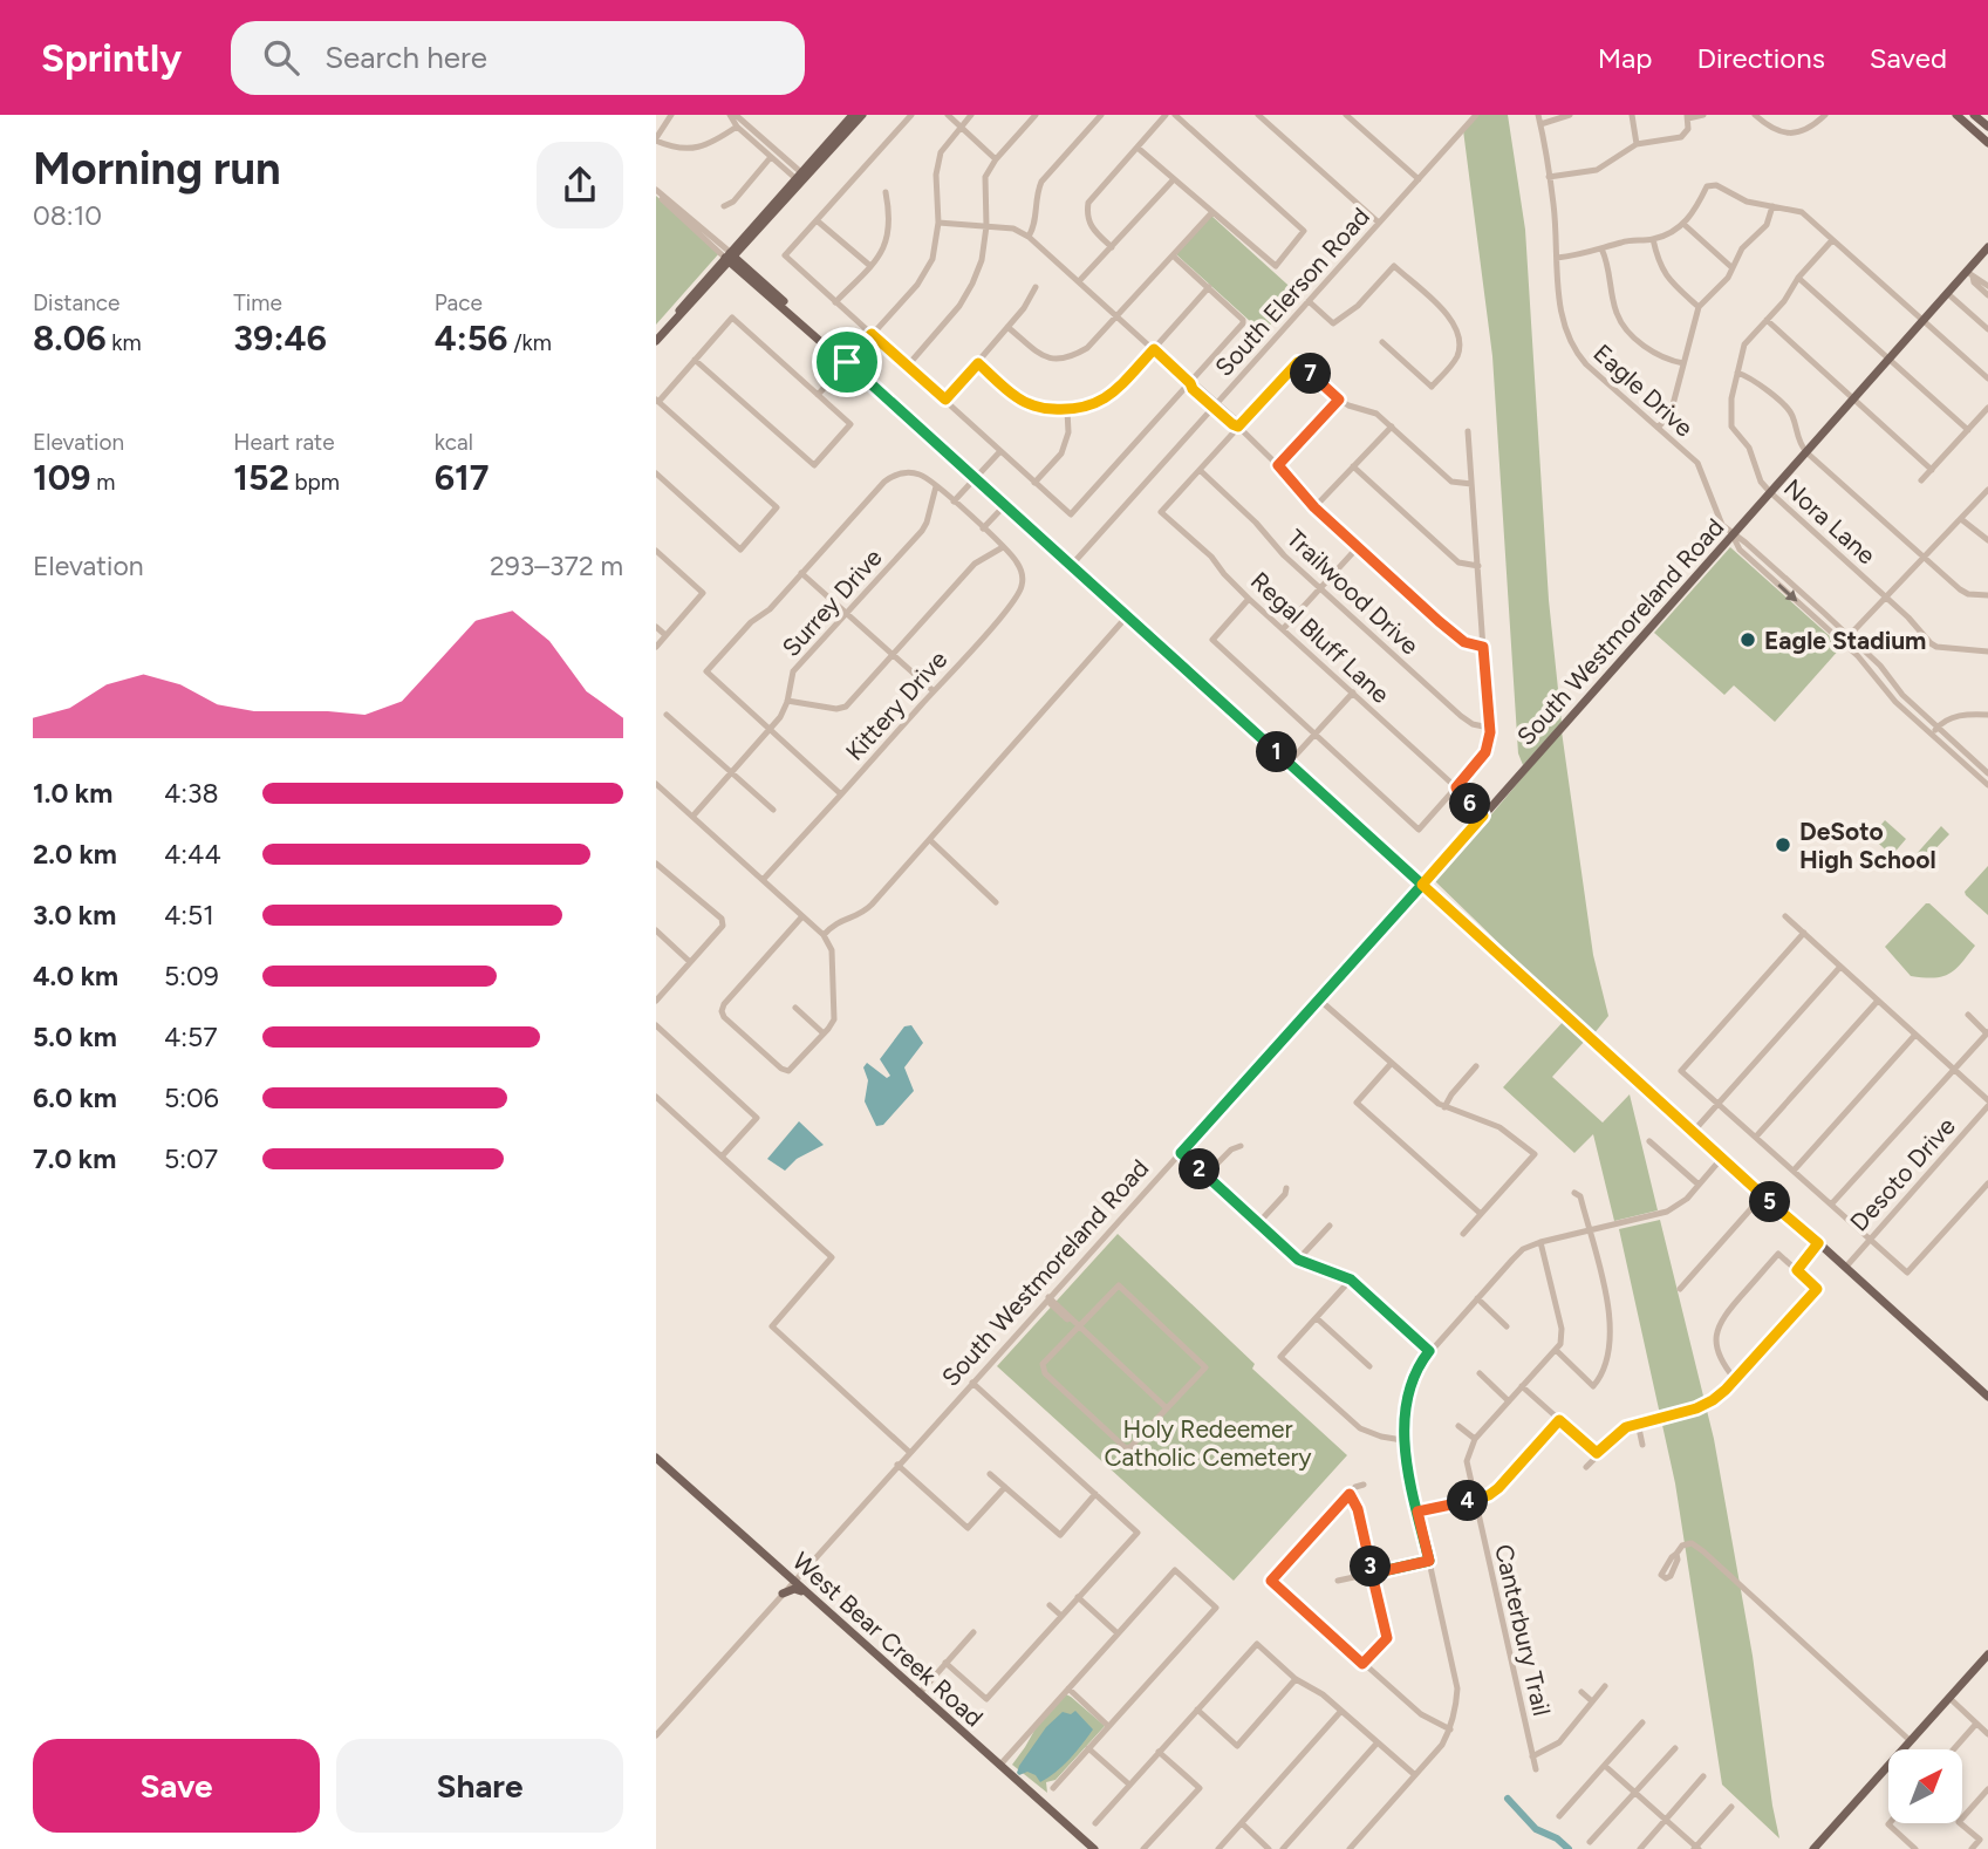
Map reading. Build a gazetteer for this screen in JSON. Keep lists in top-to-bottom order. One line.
{"streets":{"main road":["South Westmoreland Road","West Bear Creek Road"],"street":["South Elerson Road","Eagle Drive","Nora Lane","Trailwood Drive","Surrey Drive","Regal Bluff Lane","Kittery Drive","Desoto Drive","Canterbury Trail"]},"crossings":[["Eagle Drive","South Westmoreland Road"],["Nora Lane","South Westmoreland Road"],["Trailwood Drive","Regal Bluff Lane"],["South Westmoreland Road","Regal Bluff Lane"],["South Westmoreland Road","West Bear Creek Road"]],"parks":["Holy Redeemer Catholic Cemetery"],"places":["Eagle Stadium","DeSoto High School"],"north":"top right","page":{"header":"Sprintly","search":"Search here","nav":["Map","Directions","Saved"],"heading":["Morning run","08:10"],"stats":[["Distance","8.06 km"],["Time","39:46"],["Pace","4:56 /km"],["Elevation","109 m"],["Heart rate","152 bpm"],["kcal","617"]],"pins":["7","1","6","2","5","4","3"],"chart":["Elevation","293–372 m"],"list":[{"name":"1.0 km","note":"4:38"},{"name":"2.0 km","note":"4:44"},{"name":"3.0 km","note":"4:51"},{"name":"4.0 km","note":"5:09"},{"name":"5.0 km","note":"4:57"},{"name":"6.0 km","note":"5:06"},{"name":"7.0 km","note":"5:07"}],"buttons":["Save","Share"]}}
